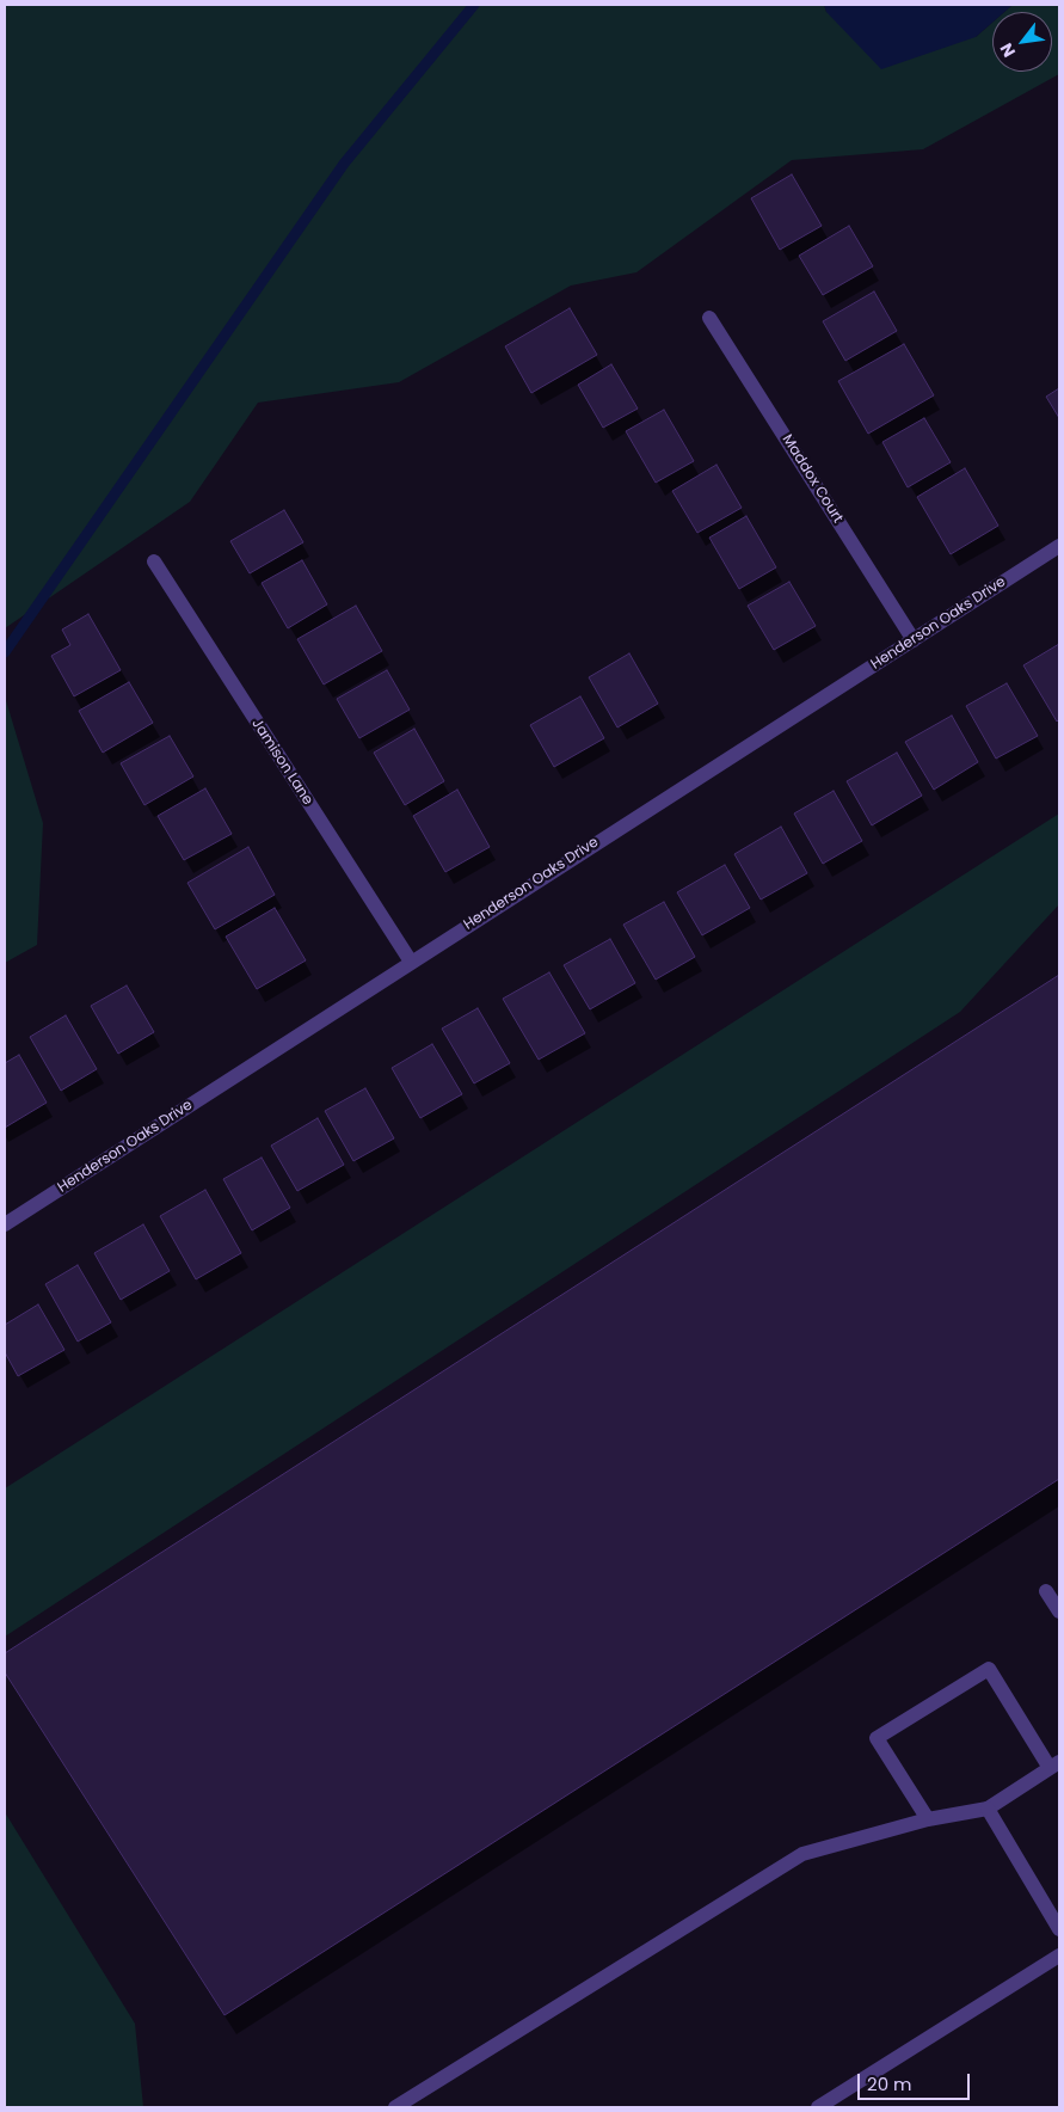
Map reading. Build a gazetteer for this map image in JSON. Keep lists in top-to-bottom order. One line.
{"streets":{"street":["Maddox Court","Henderson Oaks Drive","Jamison Lane"]},"crossings":[["Maddox Court","Henderson Oaks Drive"],["Henderson Oaks Drive","Jamison Lane"]],"scale_bar":"20 m","north":"bottom left"}
